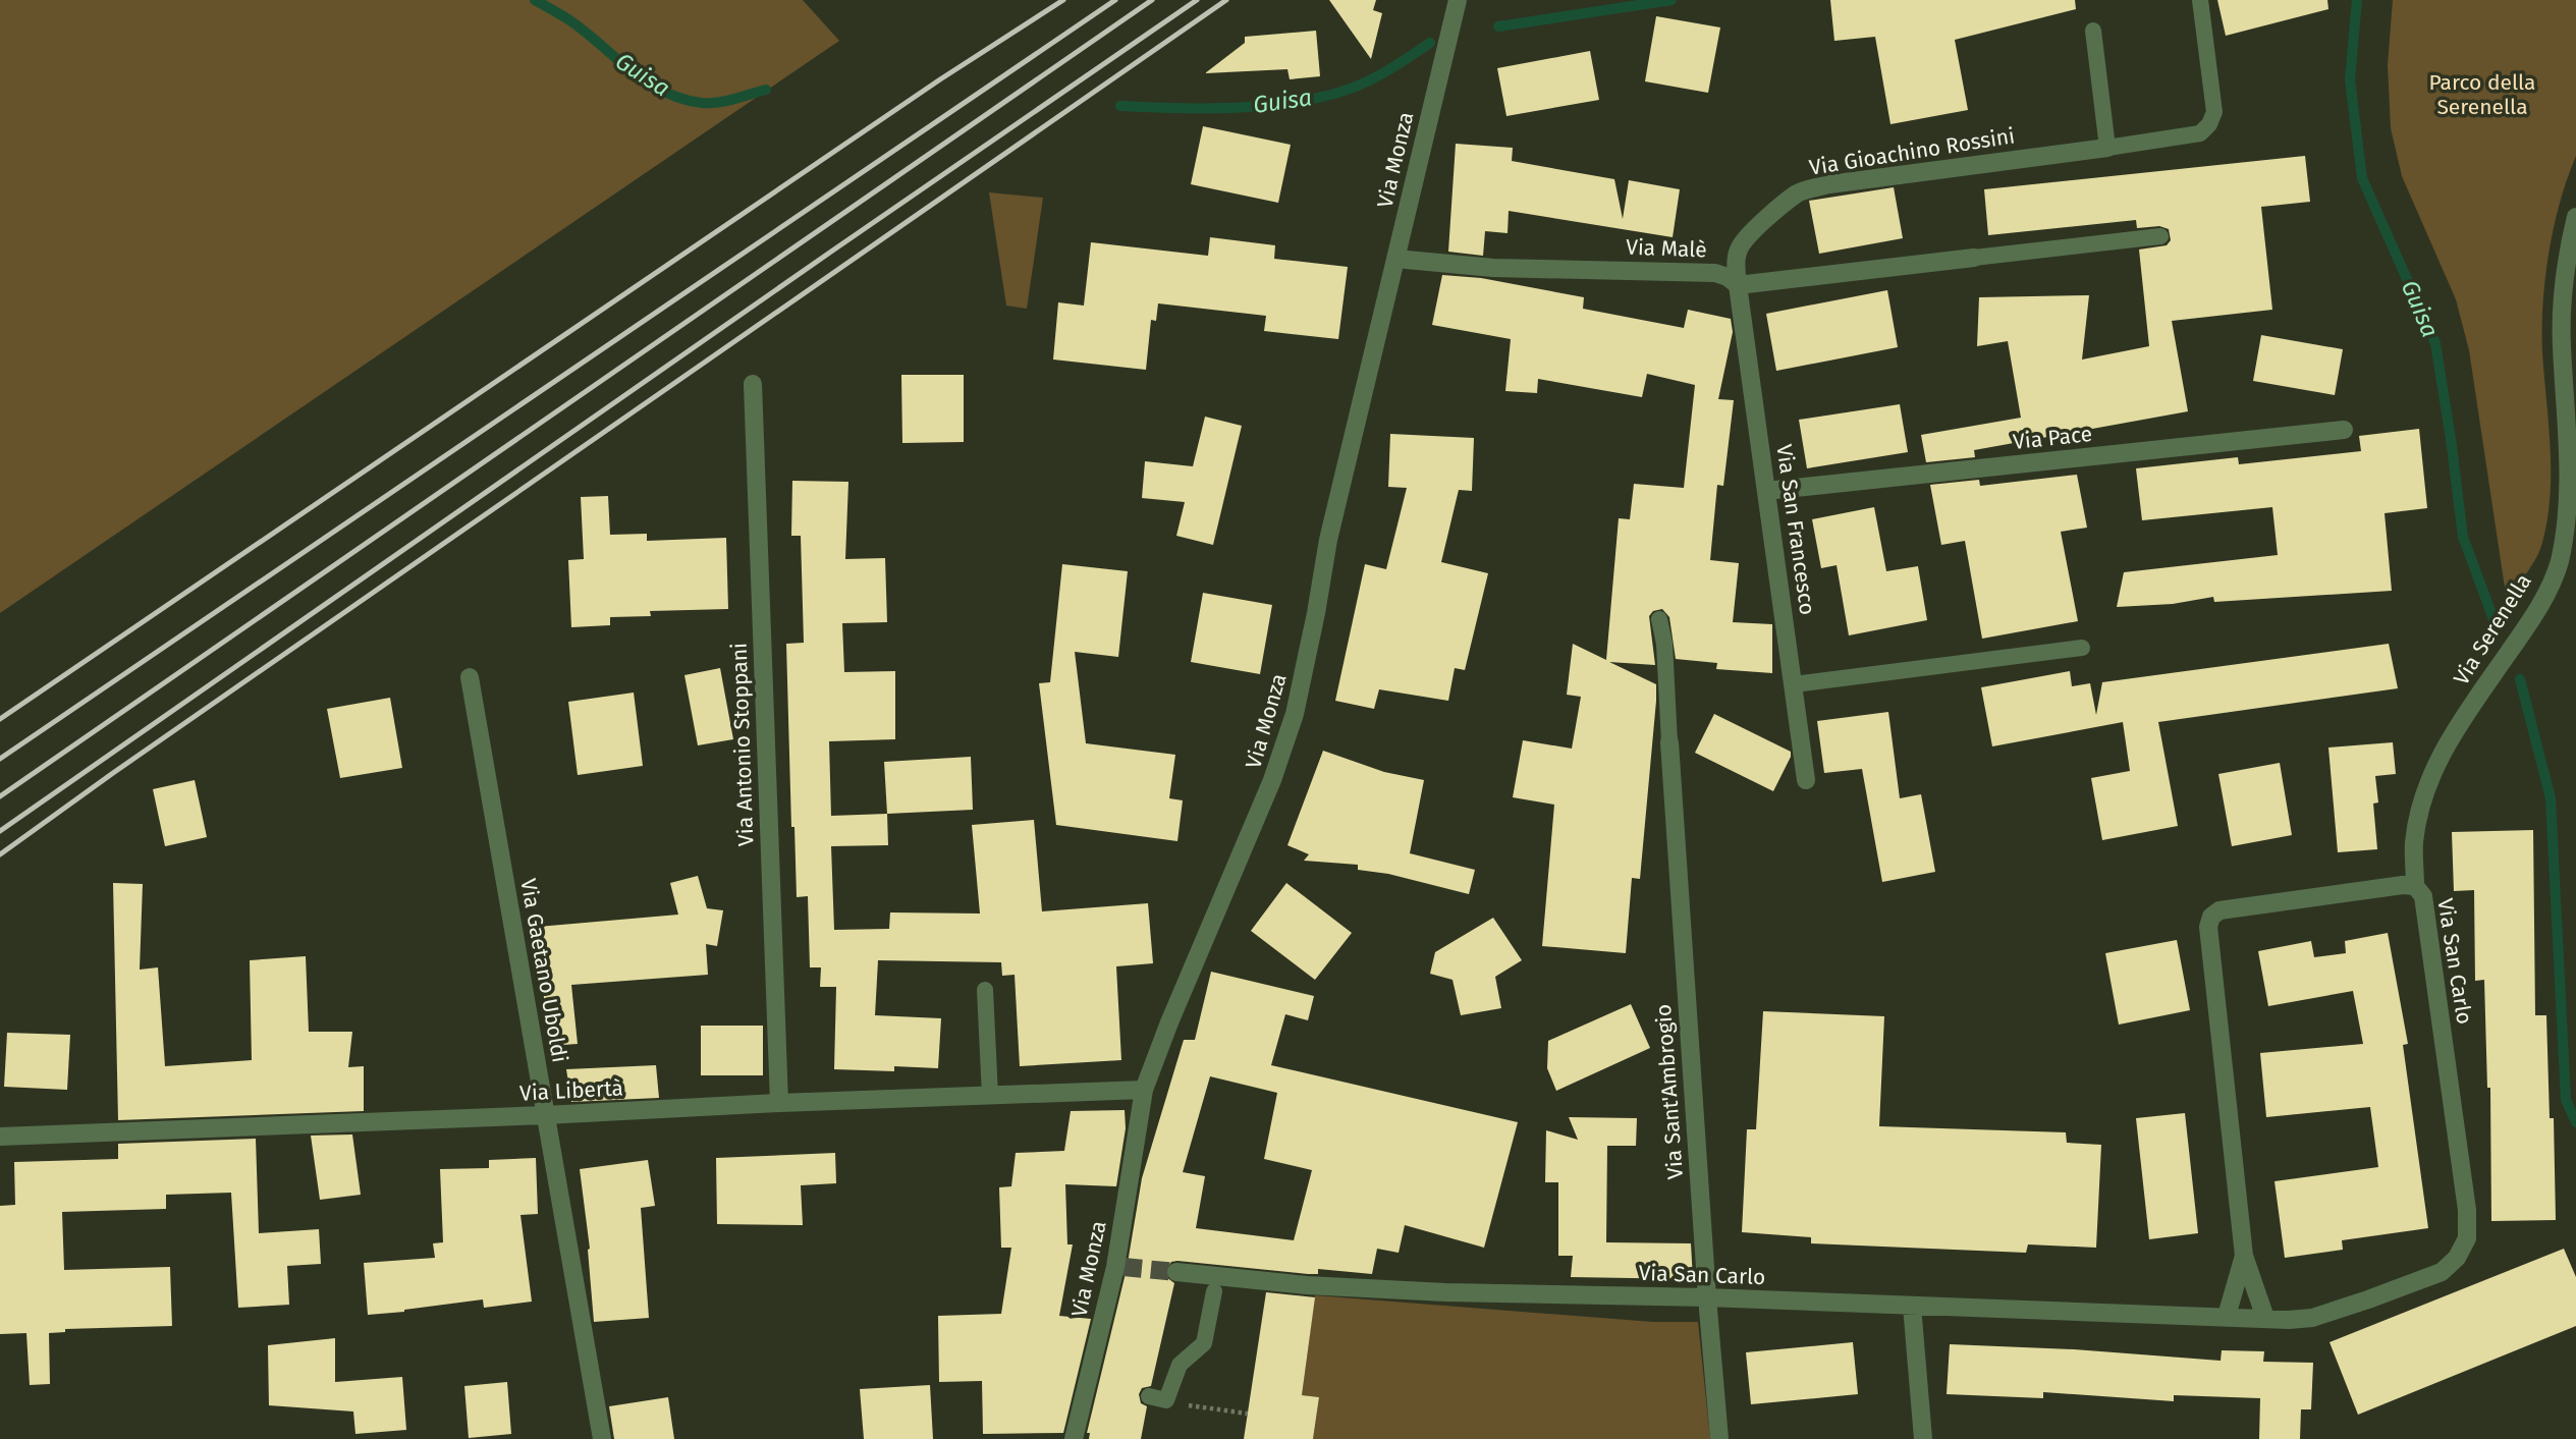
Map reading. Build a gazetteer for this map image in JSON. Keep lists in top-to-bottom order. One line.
{"streets":{"street":["Via Gioachino Rossini","Via Monza","Via Malè","Via Pace","Via San Francesco","Via Serenella","Via Antonio Stoppani","Via San Carlo","Via Gaetano Uboldi","Via Libertà","Via Sant'Ambrogio"]},"crossings":[["Via Gioachino Rossini","Via Malè"],["Via Gioachino Rossini","Via San Francesco"],["Via Monza","Via Malè"],["Via Monza","Via Libertà"],["Via Malè","Via San Francesco"],["Via Pace","Via San Francesco"],["Via Serenella","Via San Carlo"],["Via Antonio Stoppani","Via Libertà"],["Via San Carlo","Via Sant'Ambrogio"],["Via Gaetano Uboldi","Via Libertà"]],"water":["Guisa"],"parks":["Parco della Serenella"]}
